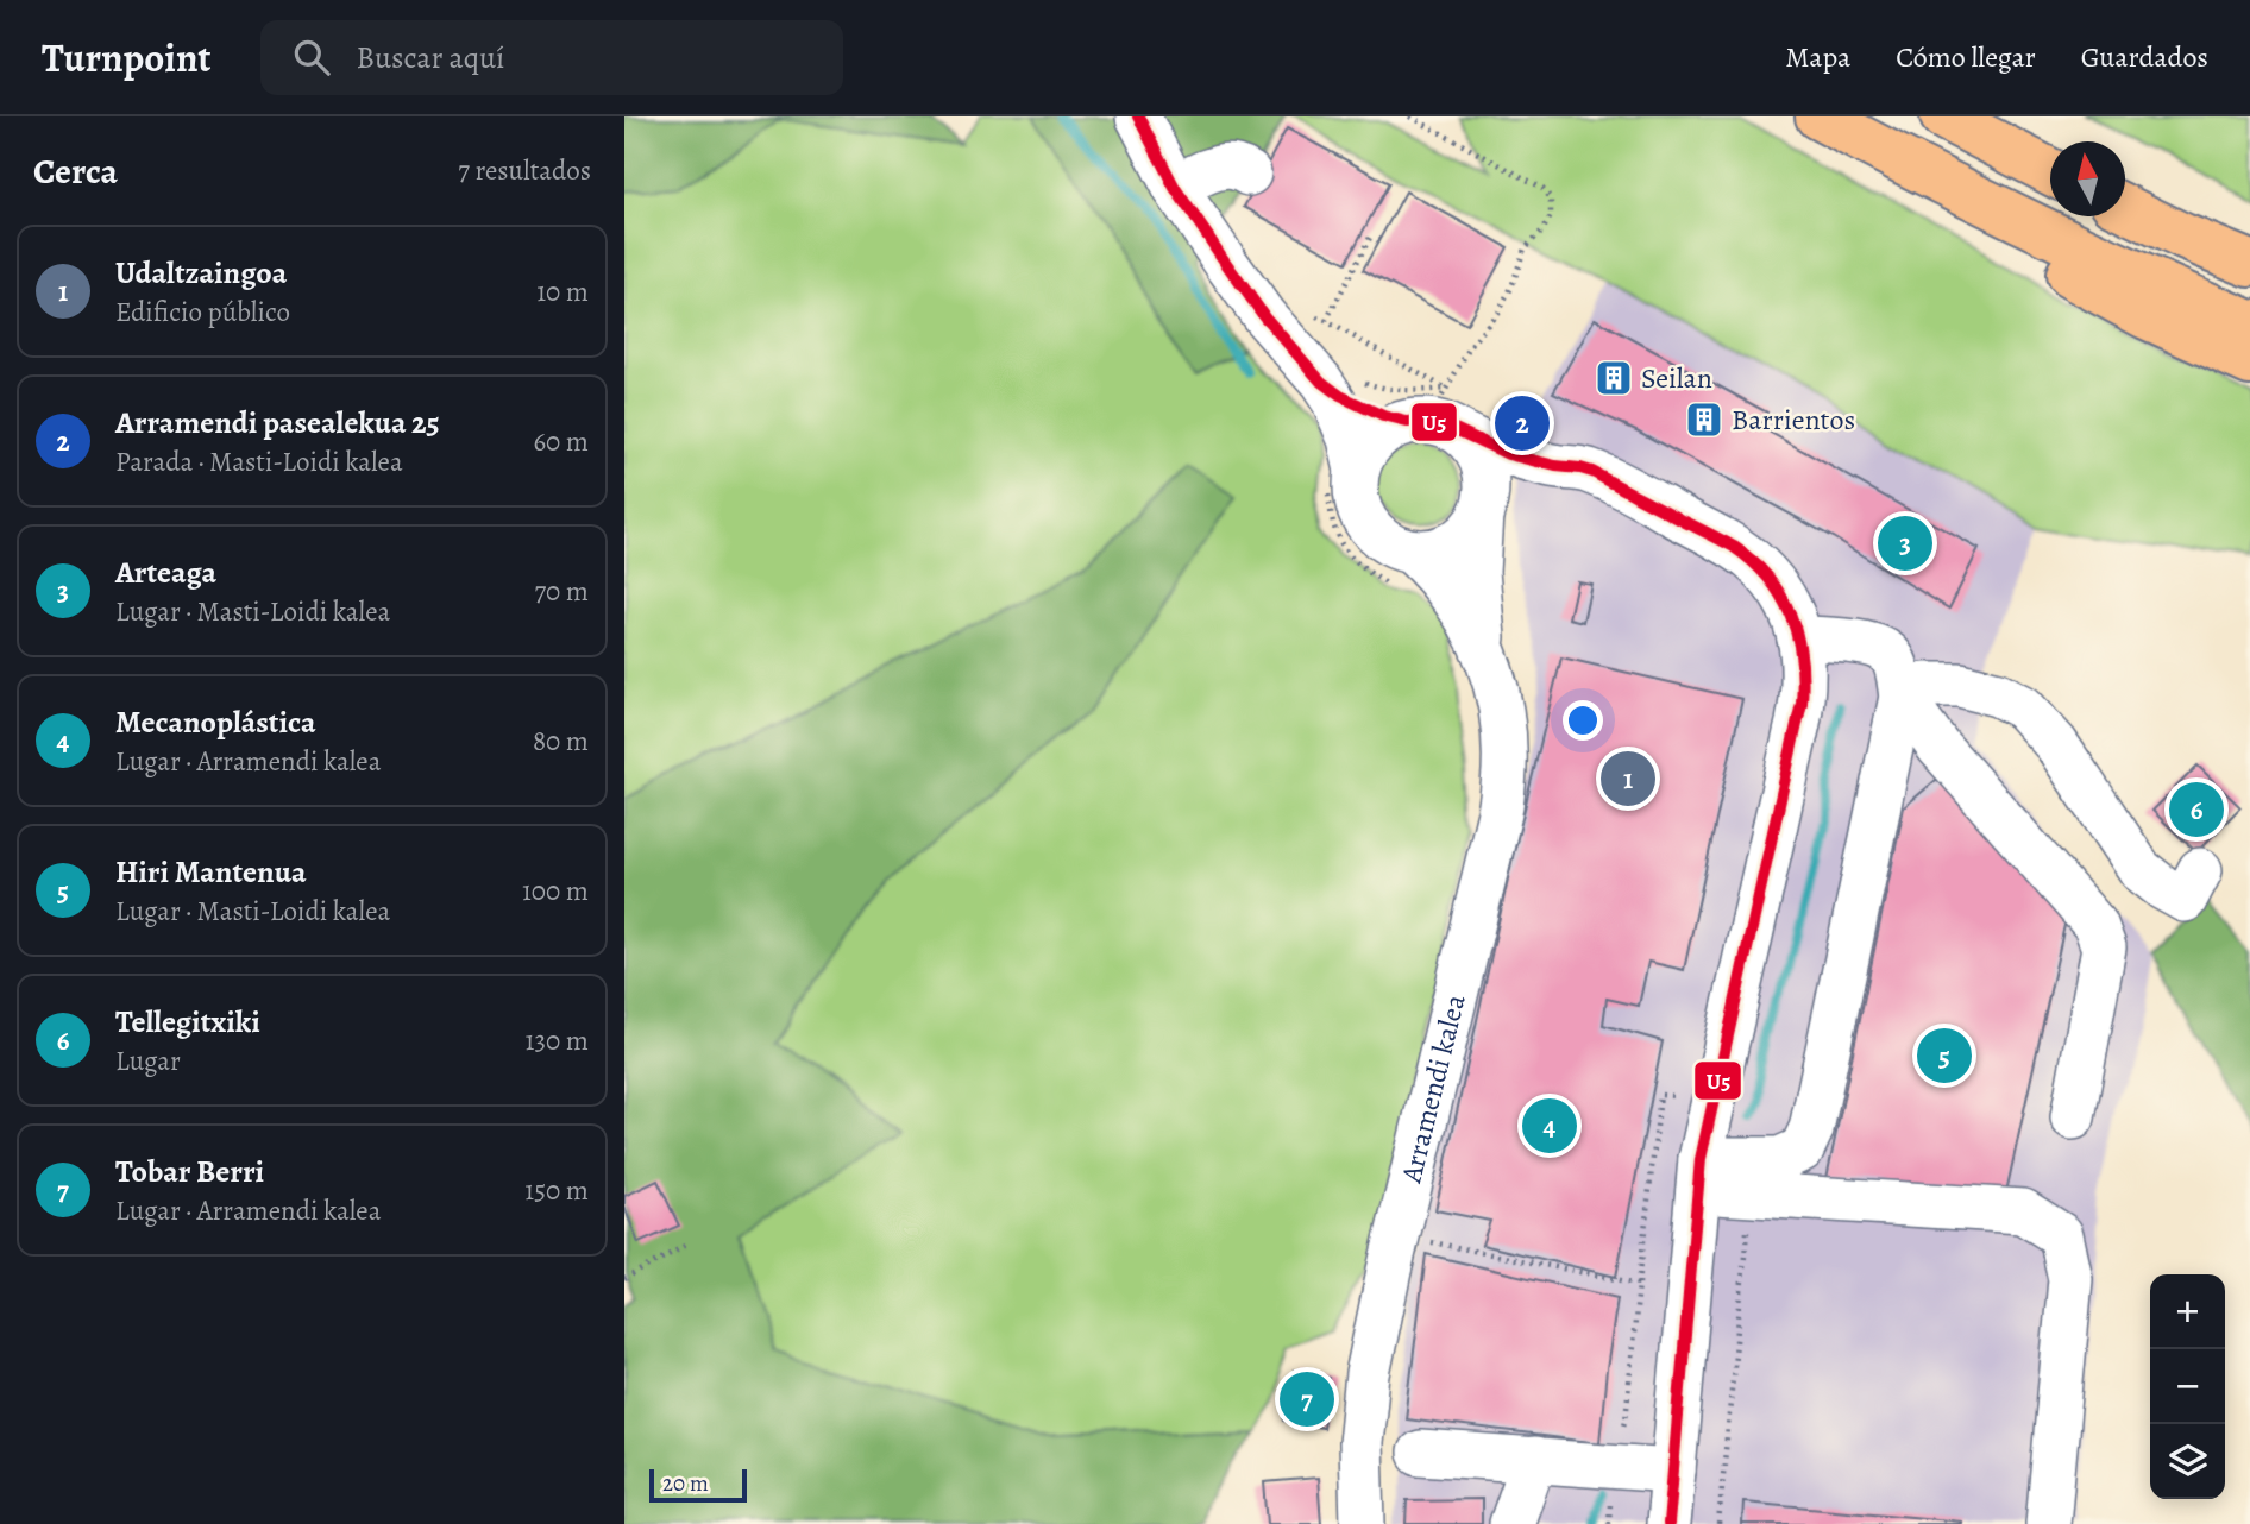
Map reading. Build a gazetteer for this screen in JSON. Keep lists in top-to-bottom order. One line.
{"streets":{"street":["Arramendi kalea"]},"places":{"building":["Seilan","Barrientos"]},"lines":["transit line U5"],"scale_bar":"20 m","north":"top","page":{"header":"Turnpoint","search":"Buscar aquí","nav":["Mapa","Cómo llegar","Guardados"],"heading":["Cerca","7 resultados"],"list":[{"mark":"1","name":"Udaltzaingoa","note":"Edificio público","value":"10 m"},{"mark":"2","name":"Arramendi pasealekua 25","note":"Parada · Masti-Loidi kalea","value":"60 m"},{"mark":"3","name":"Arteaga","note":"Lugar · Masti-Loidi kalea","value":"70 m"},{"mark":"4","name":"Mecanoplástica","note":"Lugar · Arramendi kalea","value":"80 m"},{"mark":"5","name":"Hiri Mantenua","note":"Lugar · Masti-Loidi kalea","value":"100 m"},{"mark":"6","name":"Tellegitxiki","note":"Lugar","value":"130 m"},{"mark":"7","name":"Tobar Berri","note":"Lugar · Arramendi kalea","value":"150 m"}],"pins":["2","3","1","6","5","4","7"],"map_buttons":["+","−"],"scale":"20 m"}}
